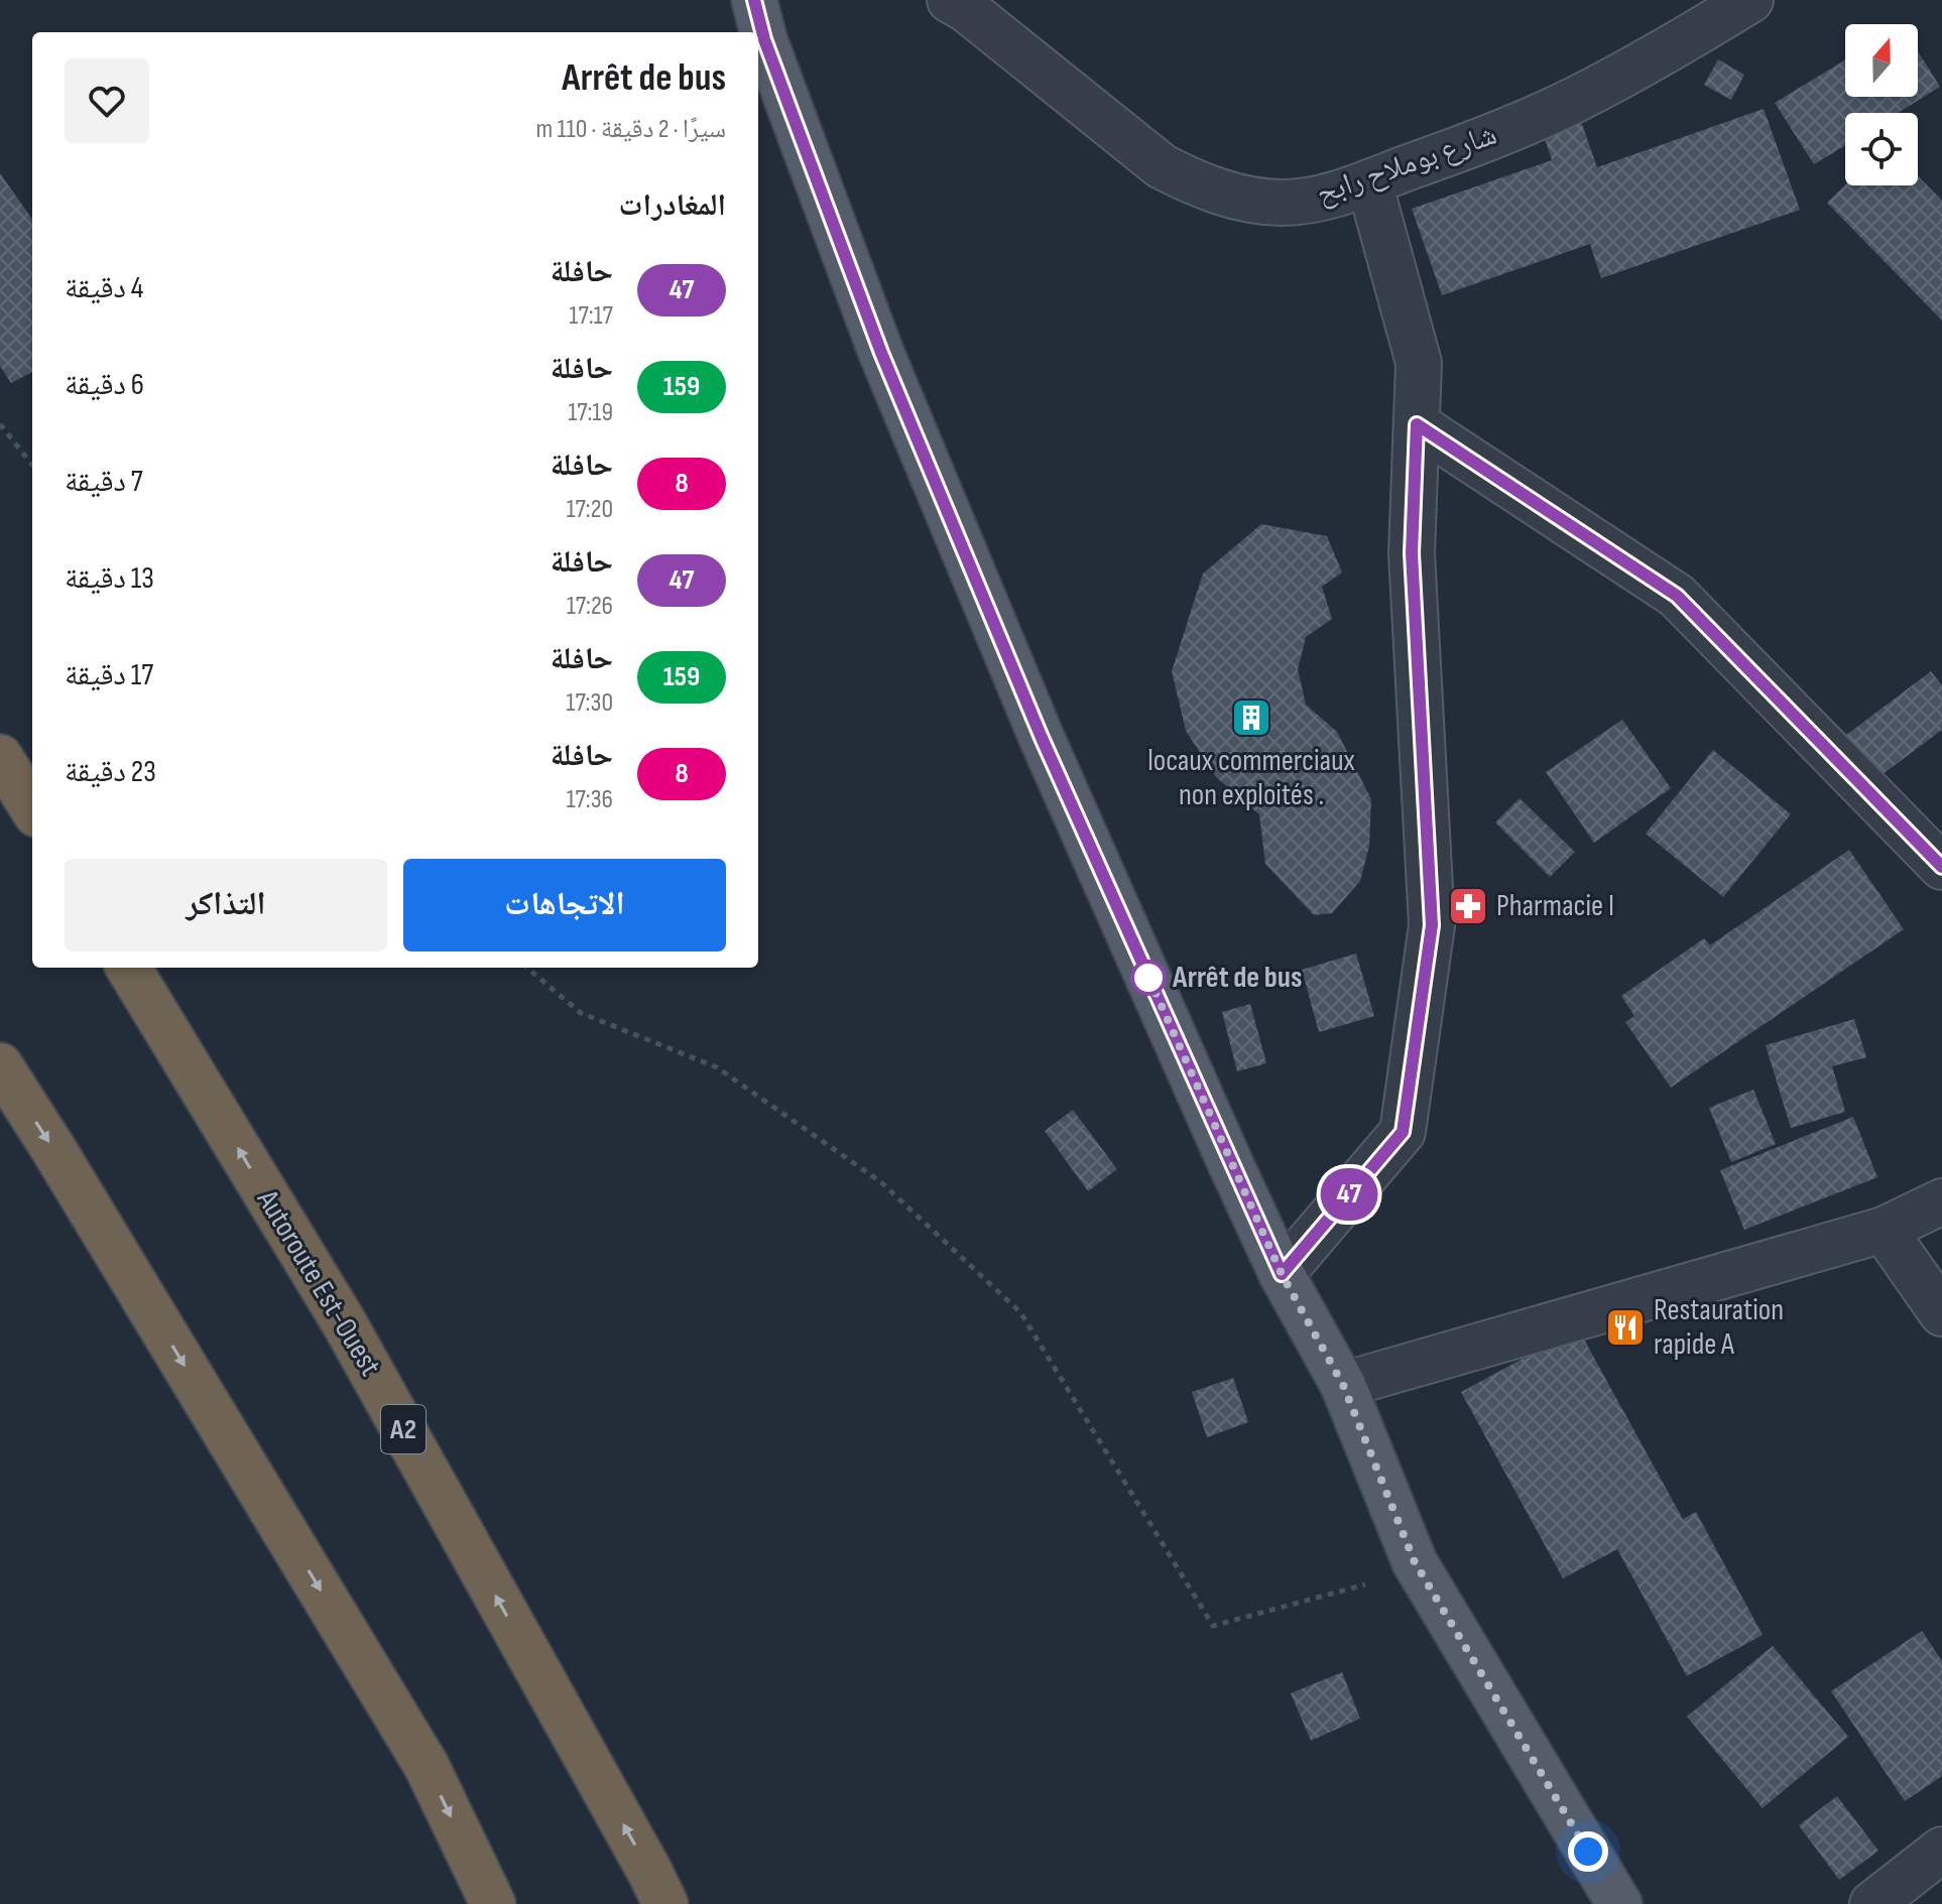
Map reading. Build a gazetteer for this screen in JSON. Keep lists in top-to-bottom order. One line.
{"streets":{"highway":["Autoroute Est-Ouest","A2"],"street":["شارع بوملاح رابح"]},"places":{"building":["locaux commerciaux non exploités ."],"pharmacy":["Pharmacie I"],"other":["Arrêt de bus"],"restaurant":["Restauration rapide A"]},"lines":["bus line 47"],"north":"top","page":{"on_map":"47","heading":[["Arrêt de bus","سيرًا · 2 دقيقة · 110 m"],"المغادرات"],"list":[{"mark":"47","name":"حافلة","note":"17:17","value":"4 دقيقة"},{"mark":"159","name":"حافلة","note":"17:19","value":"6 دقيقة"},{"mark":"8","name":"حافلة","note":"17:20","value":"7 دقيقة"},{"mark":"47","name":"حافلة","note":"17:26","value":"13 دقيقة"},{"mark":"159","name":"حافلة","note":"17:30","value":"17 دقيقة"},{"mark":"8","name":"حافلة","note":"17:36","value":"23 دقيقة"}],"buttons":["الاتجاهات","التذاكر"]}}
